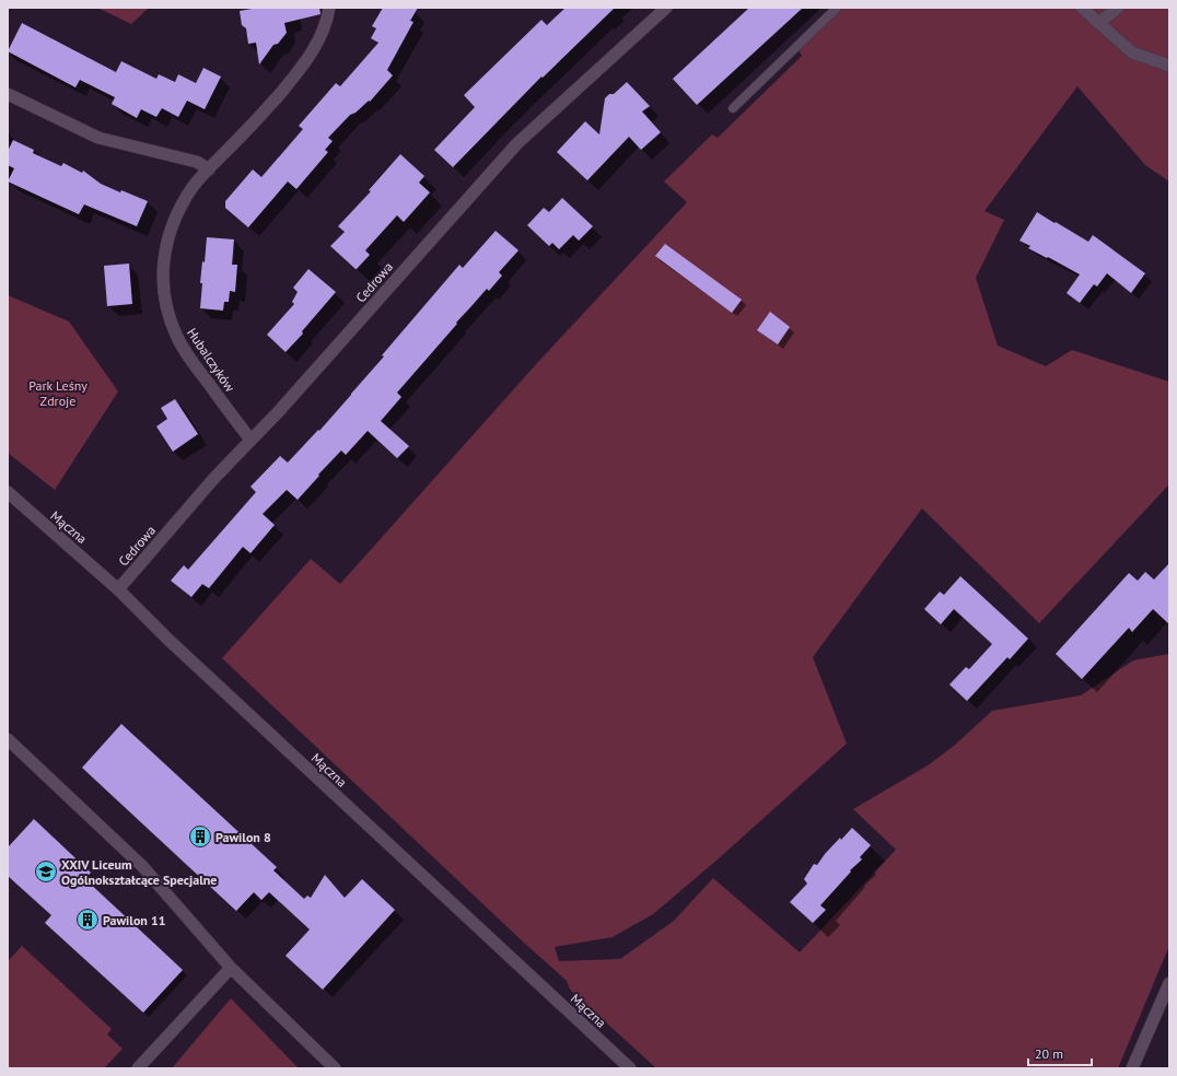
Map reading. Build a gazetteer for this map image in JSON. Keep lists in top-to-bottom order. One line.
{"streets":{"street":["Cedrowa","Hubalczyków","Mączna"]},"crossings":[["Cedrowa","Hubalczyków"],["Cedrowa","Mączna"]],"parks":["Park Leśny Zdroje"],"places":{"building":["Pawilon 8","Pawilon 11"],"school or university":["XXIV Liceum Ogólnokształcące Specjalne"]},"scale_bar":"20 m"}
